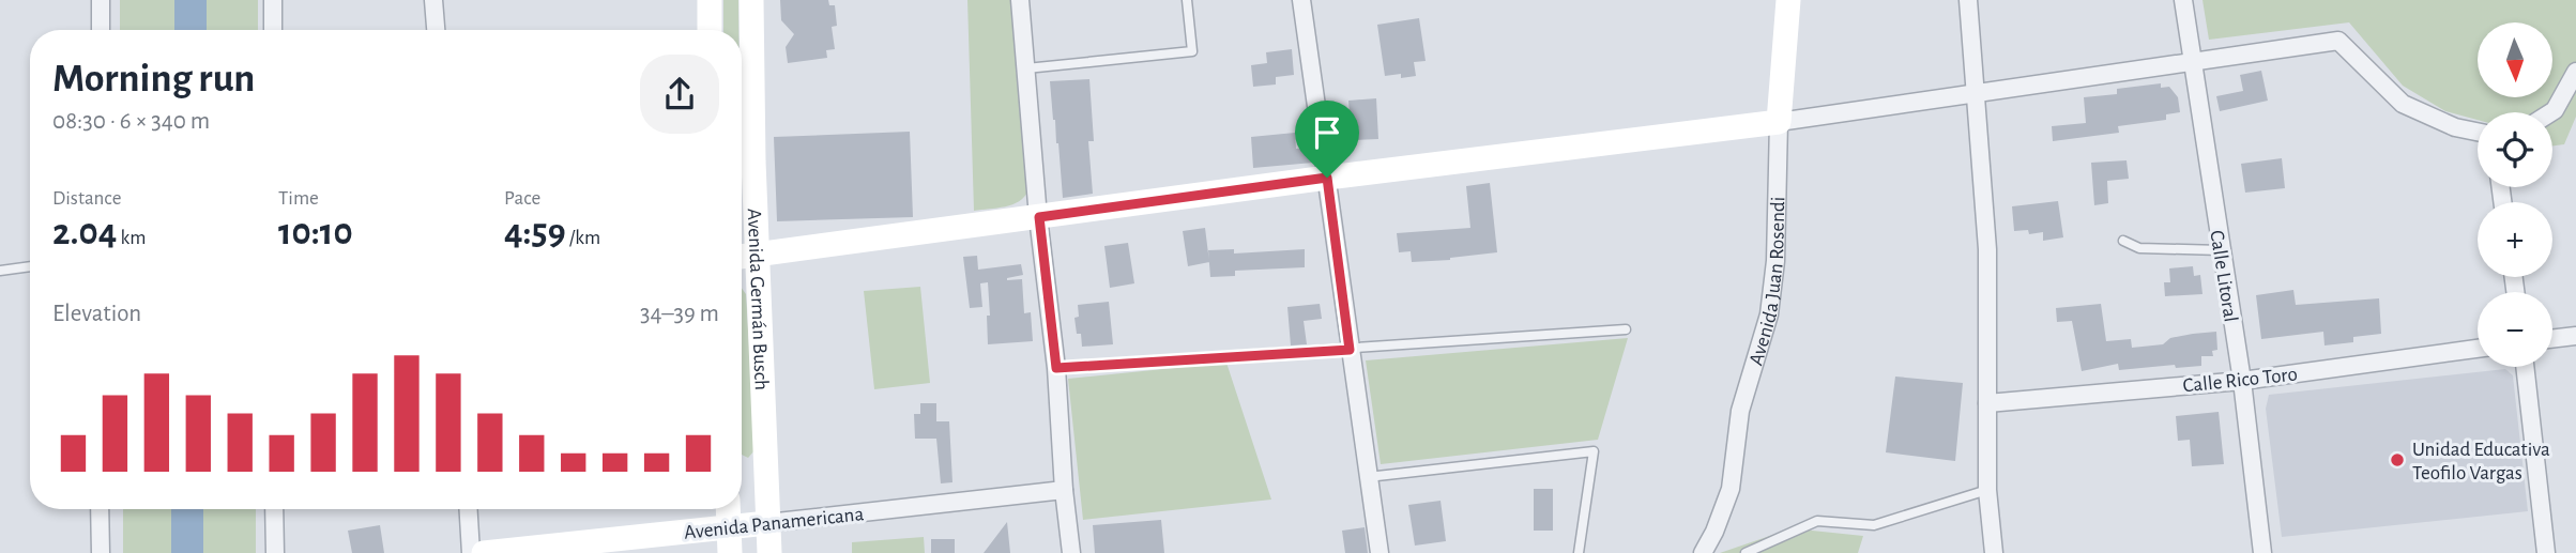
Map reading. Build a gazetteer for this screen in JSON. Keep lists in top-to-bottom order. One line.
{"streets":{"main road":["Avenida Juan Rosendi","Avenida Germán Busch","Avenida Panamericana"],"street":["Calle Litoral","Calle Rico Toro"]},"crossings":[["Calle Litoral","Calle Rico Toro"],["Avenida Germán Busch","Avenida Panamericana"]],"places":["Unidad Educativa Teofilo Vargas"],"north":"bottom","page":{"map_buttons":["+","−"],"heading":["Morning run","08:30 · 6 × 340 m"],"stats":[["Distance","2.04 km"],["Time","10:10"],["Pace","4:59 /km"]],"chart":["Elevation","34–39 m"]}}
